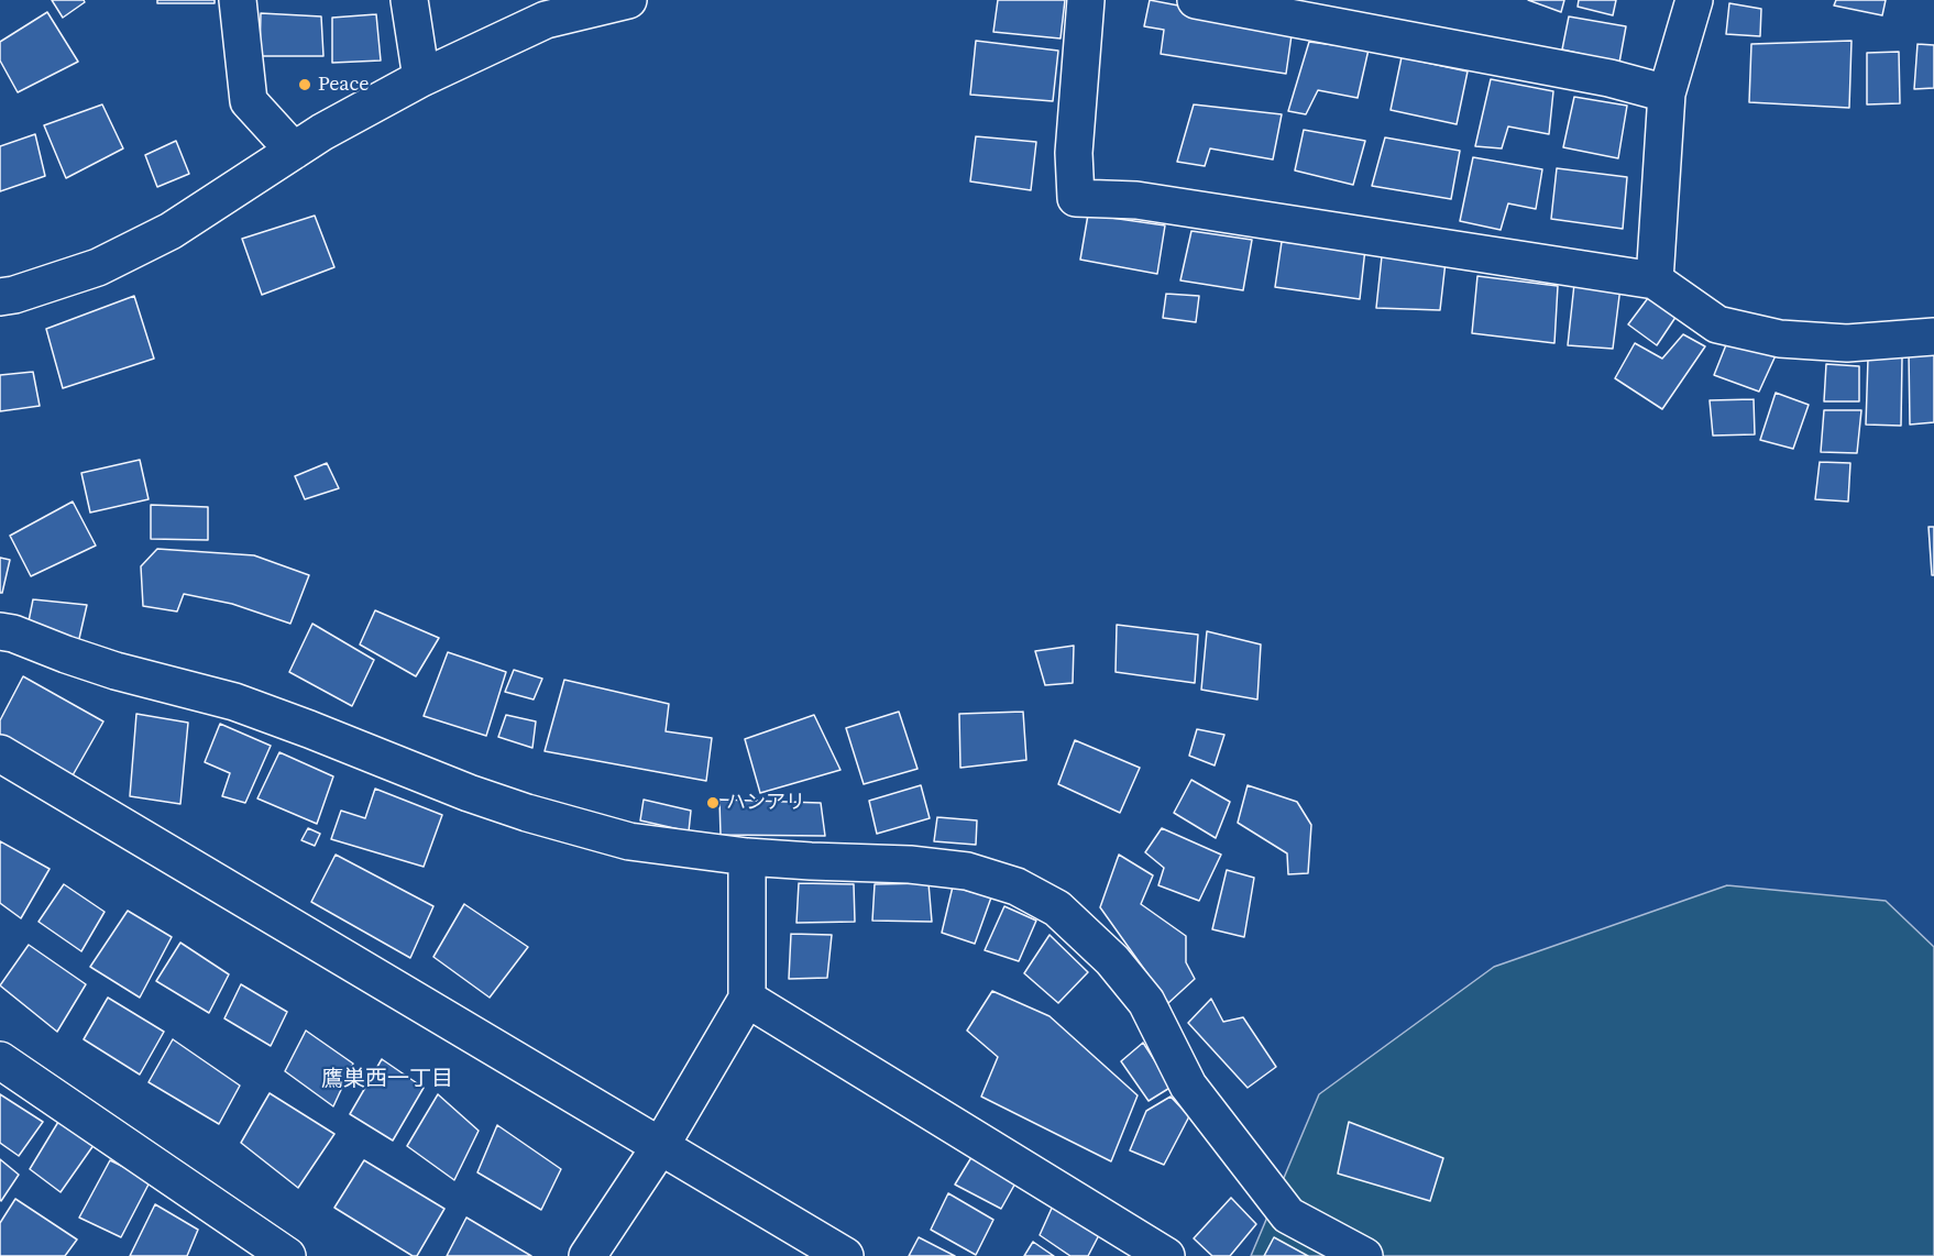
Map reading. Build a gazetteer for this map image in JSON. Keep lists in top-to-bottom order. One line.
{"districts":["鷹巣西一丁目"],"places":["Peace","ハンアリ"]}
